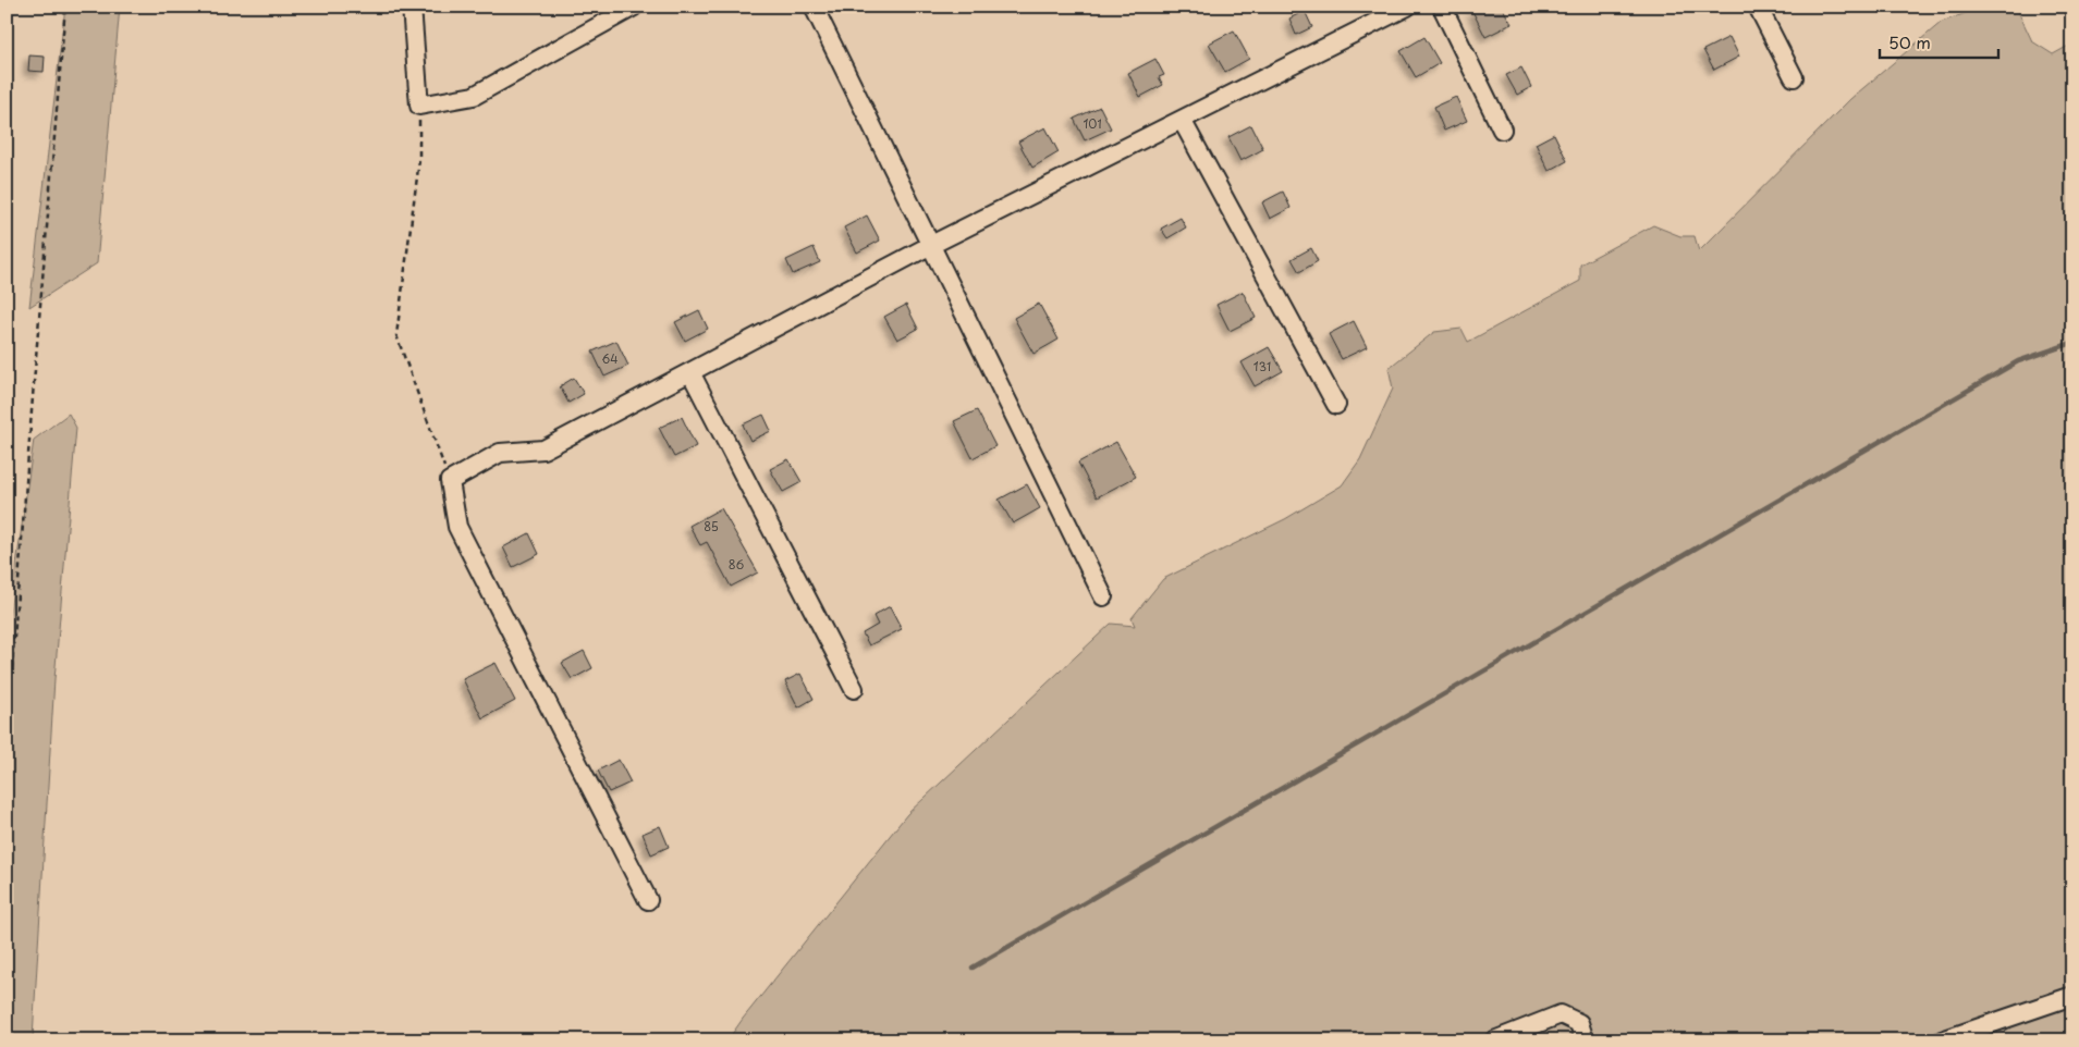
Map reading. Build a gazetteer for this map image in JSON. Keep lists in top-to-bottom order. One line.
{"house_numbers":["101","64","131","85","86"],"scale_bar":"50 m"}
